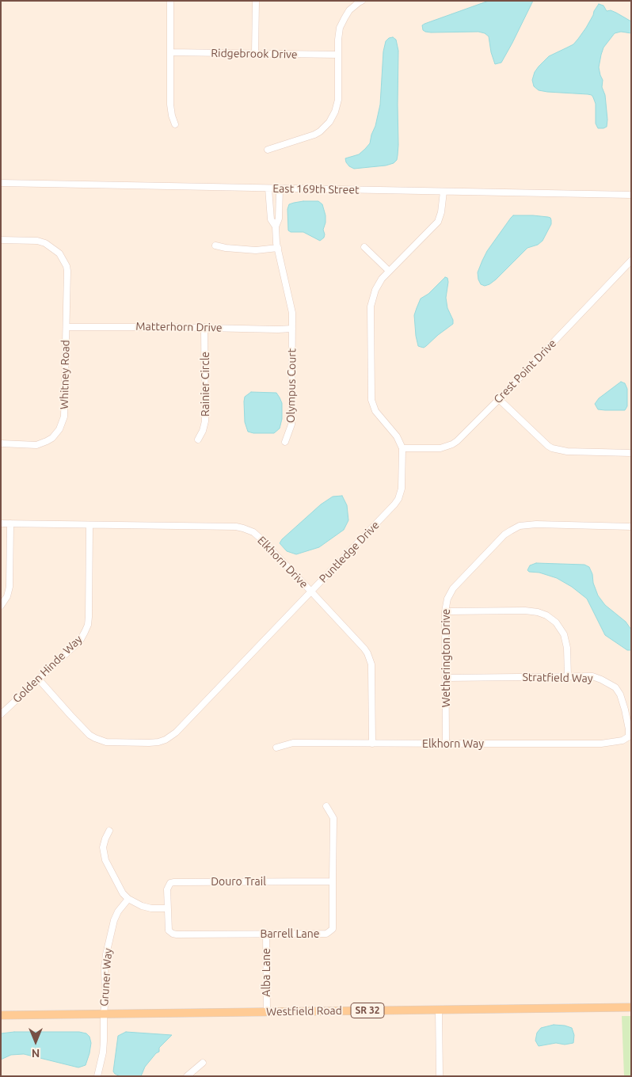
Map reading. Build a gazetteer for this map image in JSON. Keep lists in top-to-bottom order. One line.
{"streets":{"main road":["SR 32","Westfield Road"],"street":["Ridgebrook Drive","East 169th Street","Matterhorn Drive","Crest Point Drive","Whitney Road","Rainier Circle","Olympus Court","Puntledge Drive","Elkhorn Drive","Wetherington Drive","Golden Hinde Way","Stratfield Way","Elkhorn Way","Douro Trail","Barrell Lane","Alba Lane","Gruner Way"]},"crossings":[["East 169th Street","Puntledge Drive"],["Matterhorn Drive","Whitney Road"],["Matterhorn Drive","Rainier Circle"],["Matterhorn Drive","Olympus Court"],["Crest Point Drive","Puntledge Drive"],["Puntledge Drive","Elkhorn Drive"],["Puntledge Drive","Golden Hinde Way"],["Elkhorn Drive","Golden Hinde Way"],["Elkhorn Drive","Elkhorn Way"],["Wetherington Drive","Stratfield Way"],["Wetherington Drive","Elkhorn Way"],["Stratfield Way","Elkhorn Way"],["Douro Trail","Barrell Lane"],["Barrell Lane","Alba Lane"],["Alba Lane","Westfield Road"],["Gruner Way","Westfield Road"]],"north":"bottom"}
